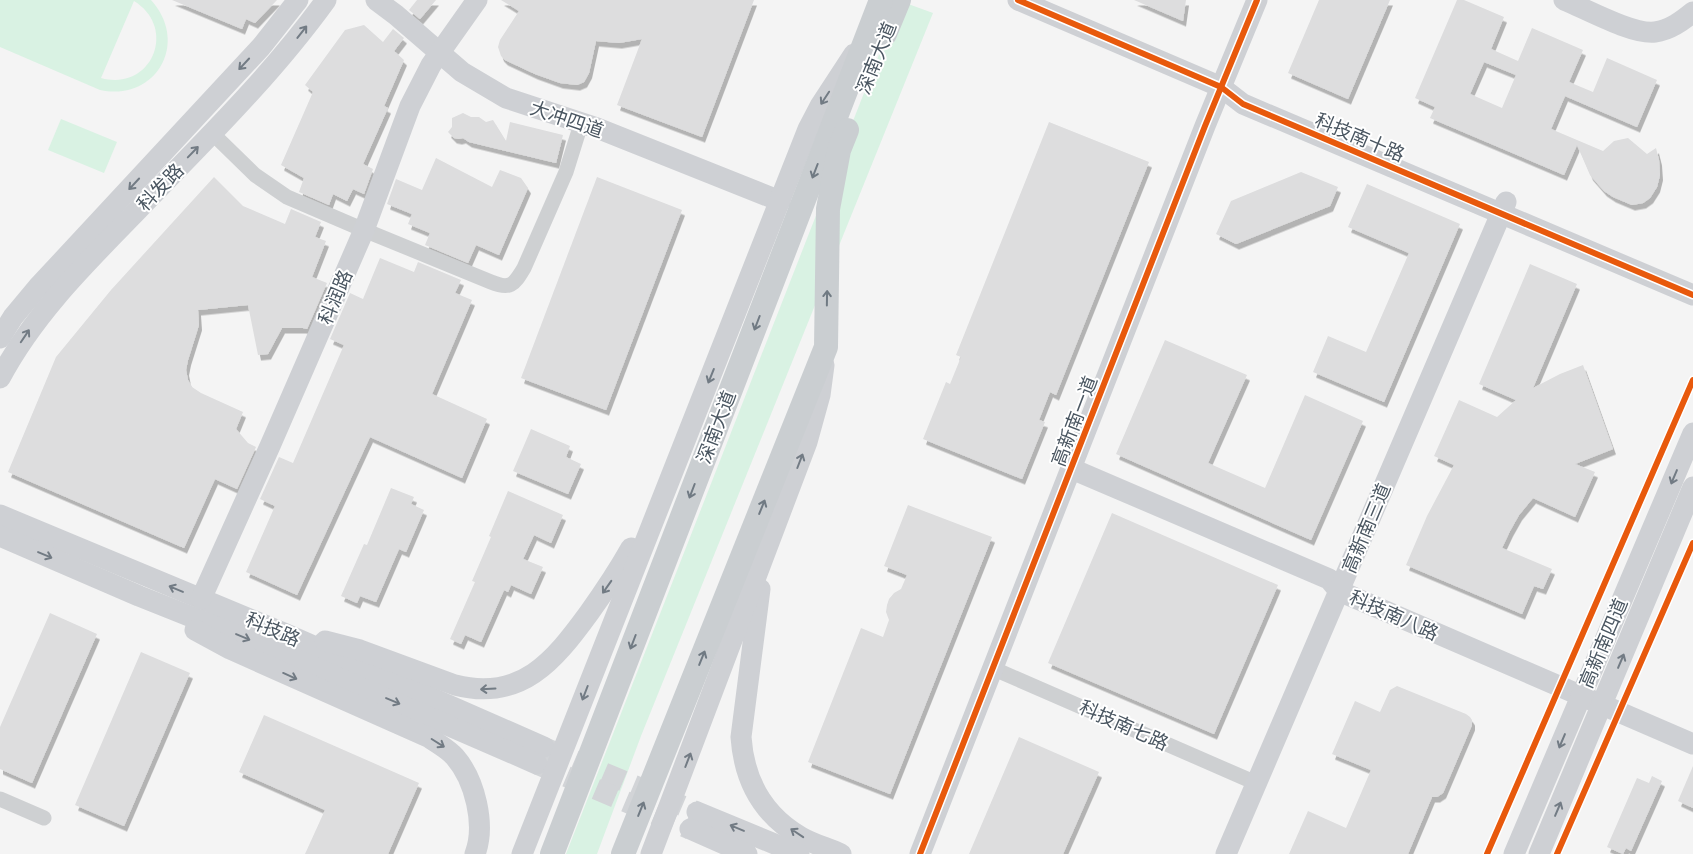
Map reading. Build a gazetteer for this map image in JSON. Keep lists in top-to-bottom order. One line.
{"streets":{"main road":["深南大道"],"street":["大冲四道","科技南十路","科发路","科润路","高新南一道","高新南三道","科技南八路","科技路","高新南四道","科技南七路"]},"crossings":[["大冲四道","科润路"],["科技南十路","高新南一道"],["科技南十路","高新南三道"],["科润路","科技路"],["高新南一道","科技南八路"],["高新南一道","科技南七路"],["高新南三道","科技南八路"],["高新南三道","科技南七路"],["科技南八路","高新南四道"]]}
